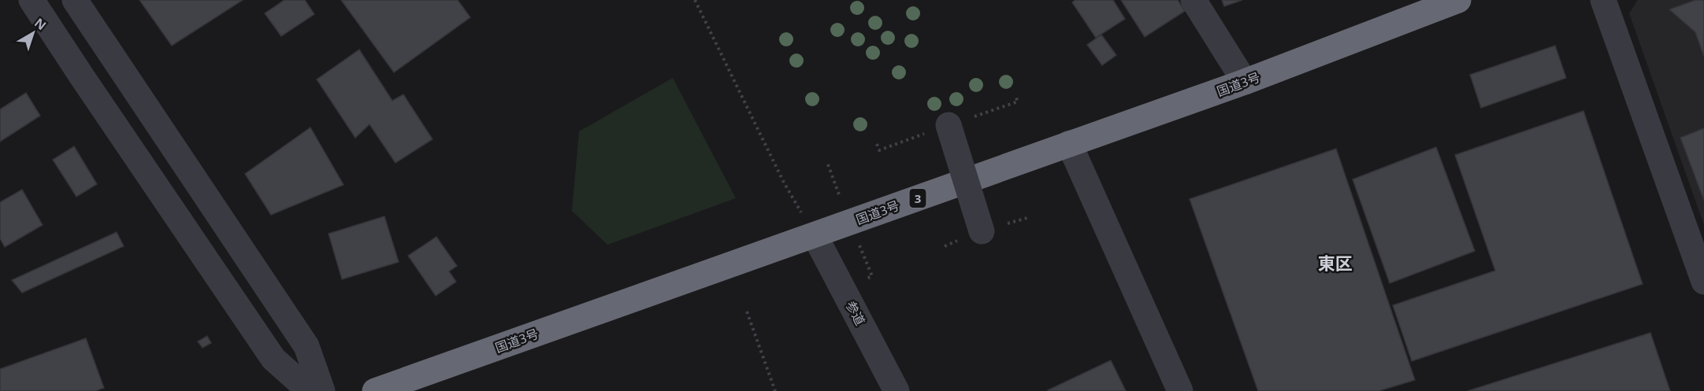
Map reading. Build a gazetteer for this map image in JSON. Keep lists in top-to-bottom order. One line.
{"streets":{"highway":["国道3号","3"],"street":["参道"]},"crossings":[["国道3号","参道"]],"districts":["東区"],"north":"top right"}
